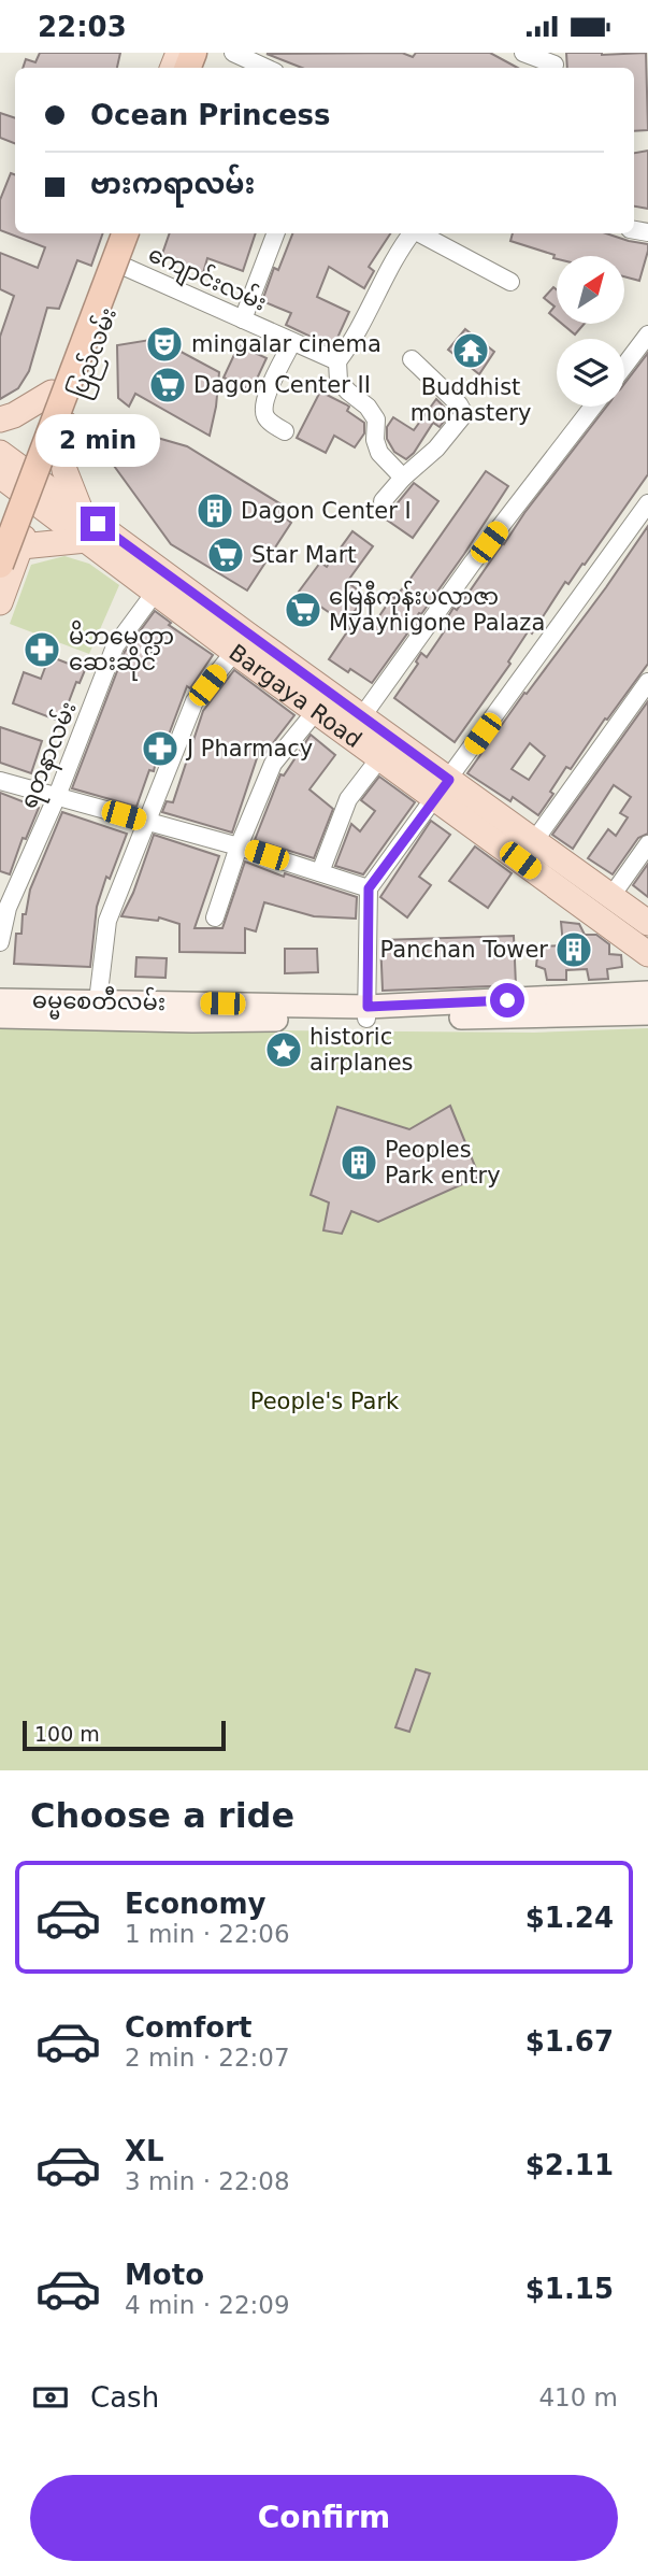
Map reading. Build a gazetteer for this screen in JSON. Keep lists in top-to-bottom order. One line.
{"streets":{"main road":["ပြည်လမ်း","Bargaya Road","ဓမ္မစေတီလမ်း"],"street":["ကျောင်းလမ်း","ရတနာလမ်း"]},"crossings":[["ကျောင်းလမ်း","ပြည်လမ်း"],["Bargaya Road","ရတနာလမ်း"]],"parks":["People's Park"],"places":{"theatre":["mingalar cinema"],"temple":["Buddhist monastery"],"supermarket":["Dagon Center II","Star Mart","မြေနီကုန်းပလာဇာ Myaynigone Palaza"],"building":["Dagon Center I","Panchan Tower","Peoples Park entry"],"pharmacy":["မိဘမေတ္တာ ဆေးဆိုင်","J Pharmacy"],"place":["historic airplanes"]},"scale_bar":"100 m","north":"top right","page":{"status":"22:03","banner":["Ocean Princess","ဗားကရာလမ်း"],"bubble":"2 min","scale":"100 m","heading":"Choose a ride","list":[{"name":"Economy","note":"1 min · 22:06","value":"$1.24"},{"name":"Comfort","note":"2 min · 22:07","value":"$1.67"},{"name":"XL","note":"3 min · 22:08","value":"$2.11"},{"name":"Moto","note":"4 min · 22:09","value":"$1.15"}],"pay":["Cash","410 m"],"buttons":"Confirm"}}
